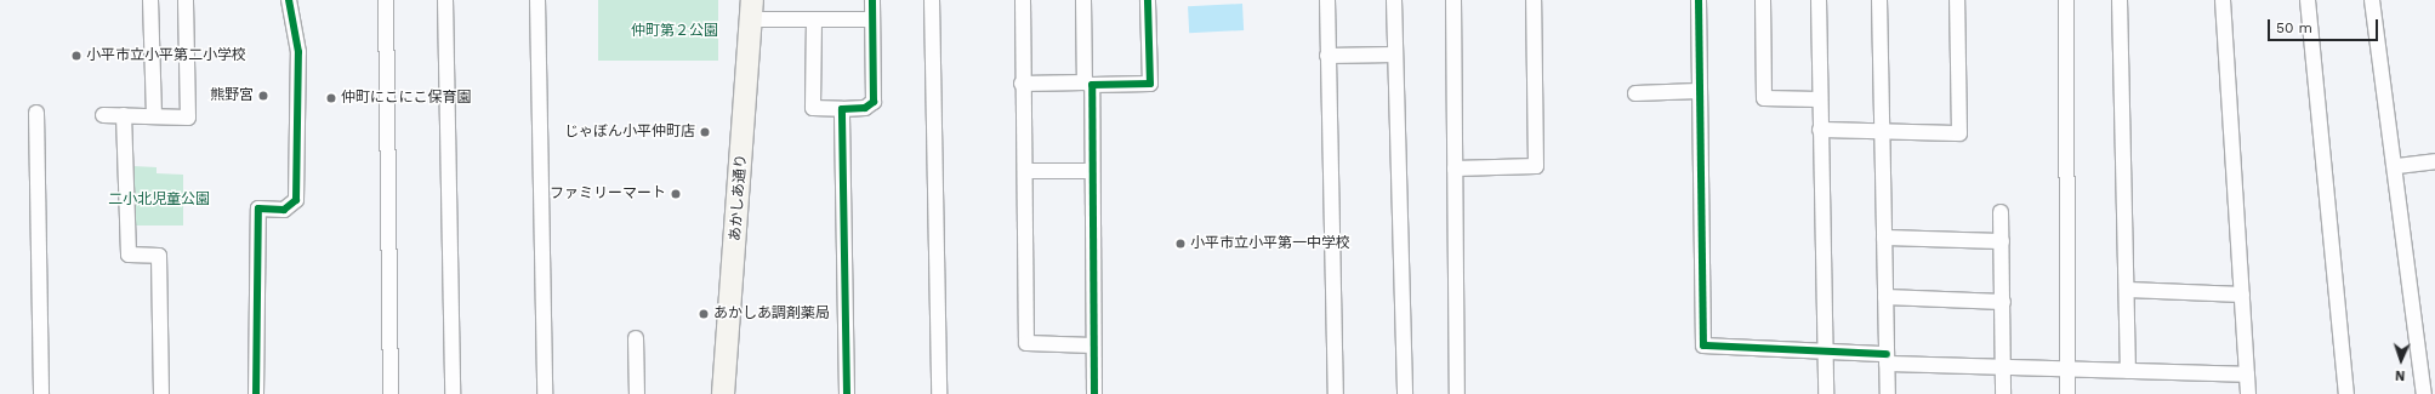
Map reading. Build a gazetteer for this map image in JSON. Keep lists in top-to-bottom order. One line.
{"streets":{"street":["あかしあ通り"]},"parks":["仲町第２公園","二小北児童公園"],"places":["小平市立小平第二小学校","熊野宮","仲町にこにこ保育園","じゃぼん小平仲町店","ファミリーマート","小平市立小平第一中学校","あかしあ調剤薬局"],"scale_bar":"50 m","north":"bottom"}
